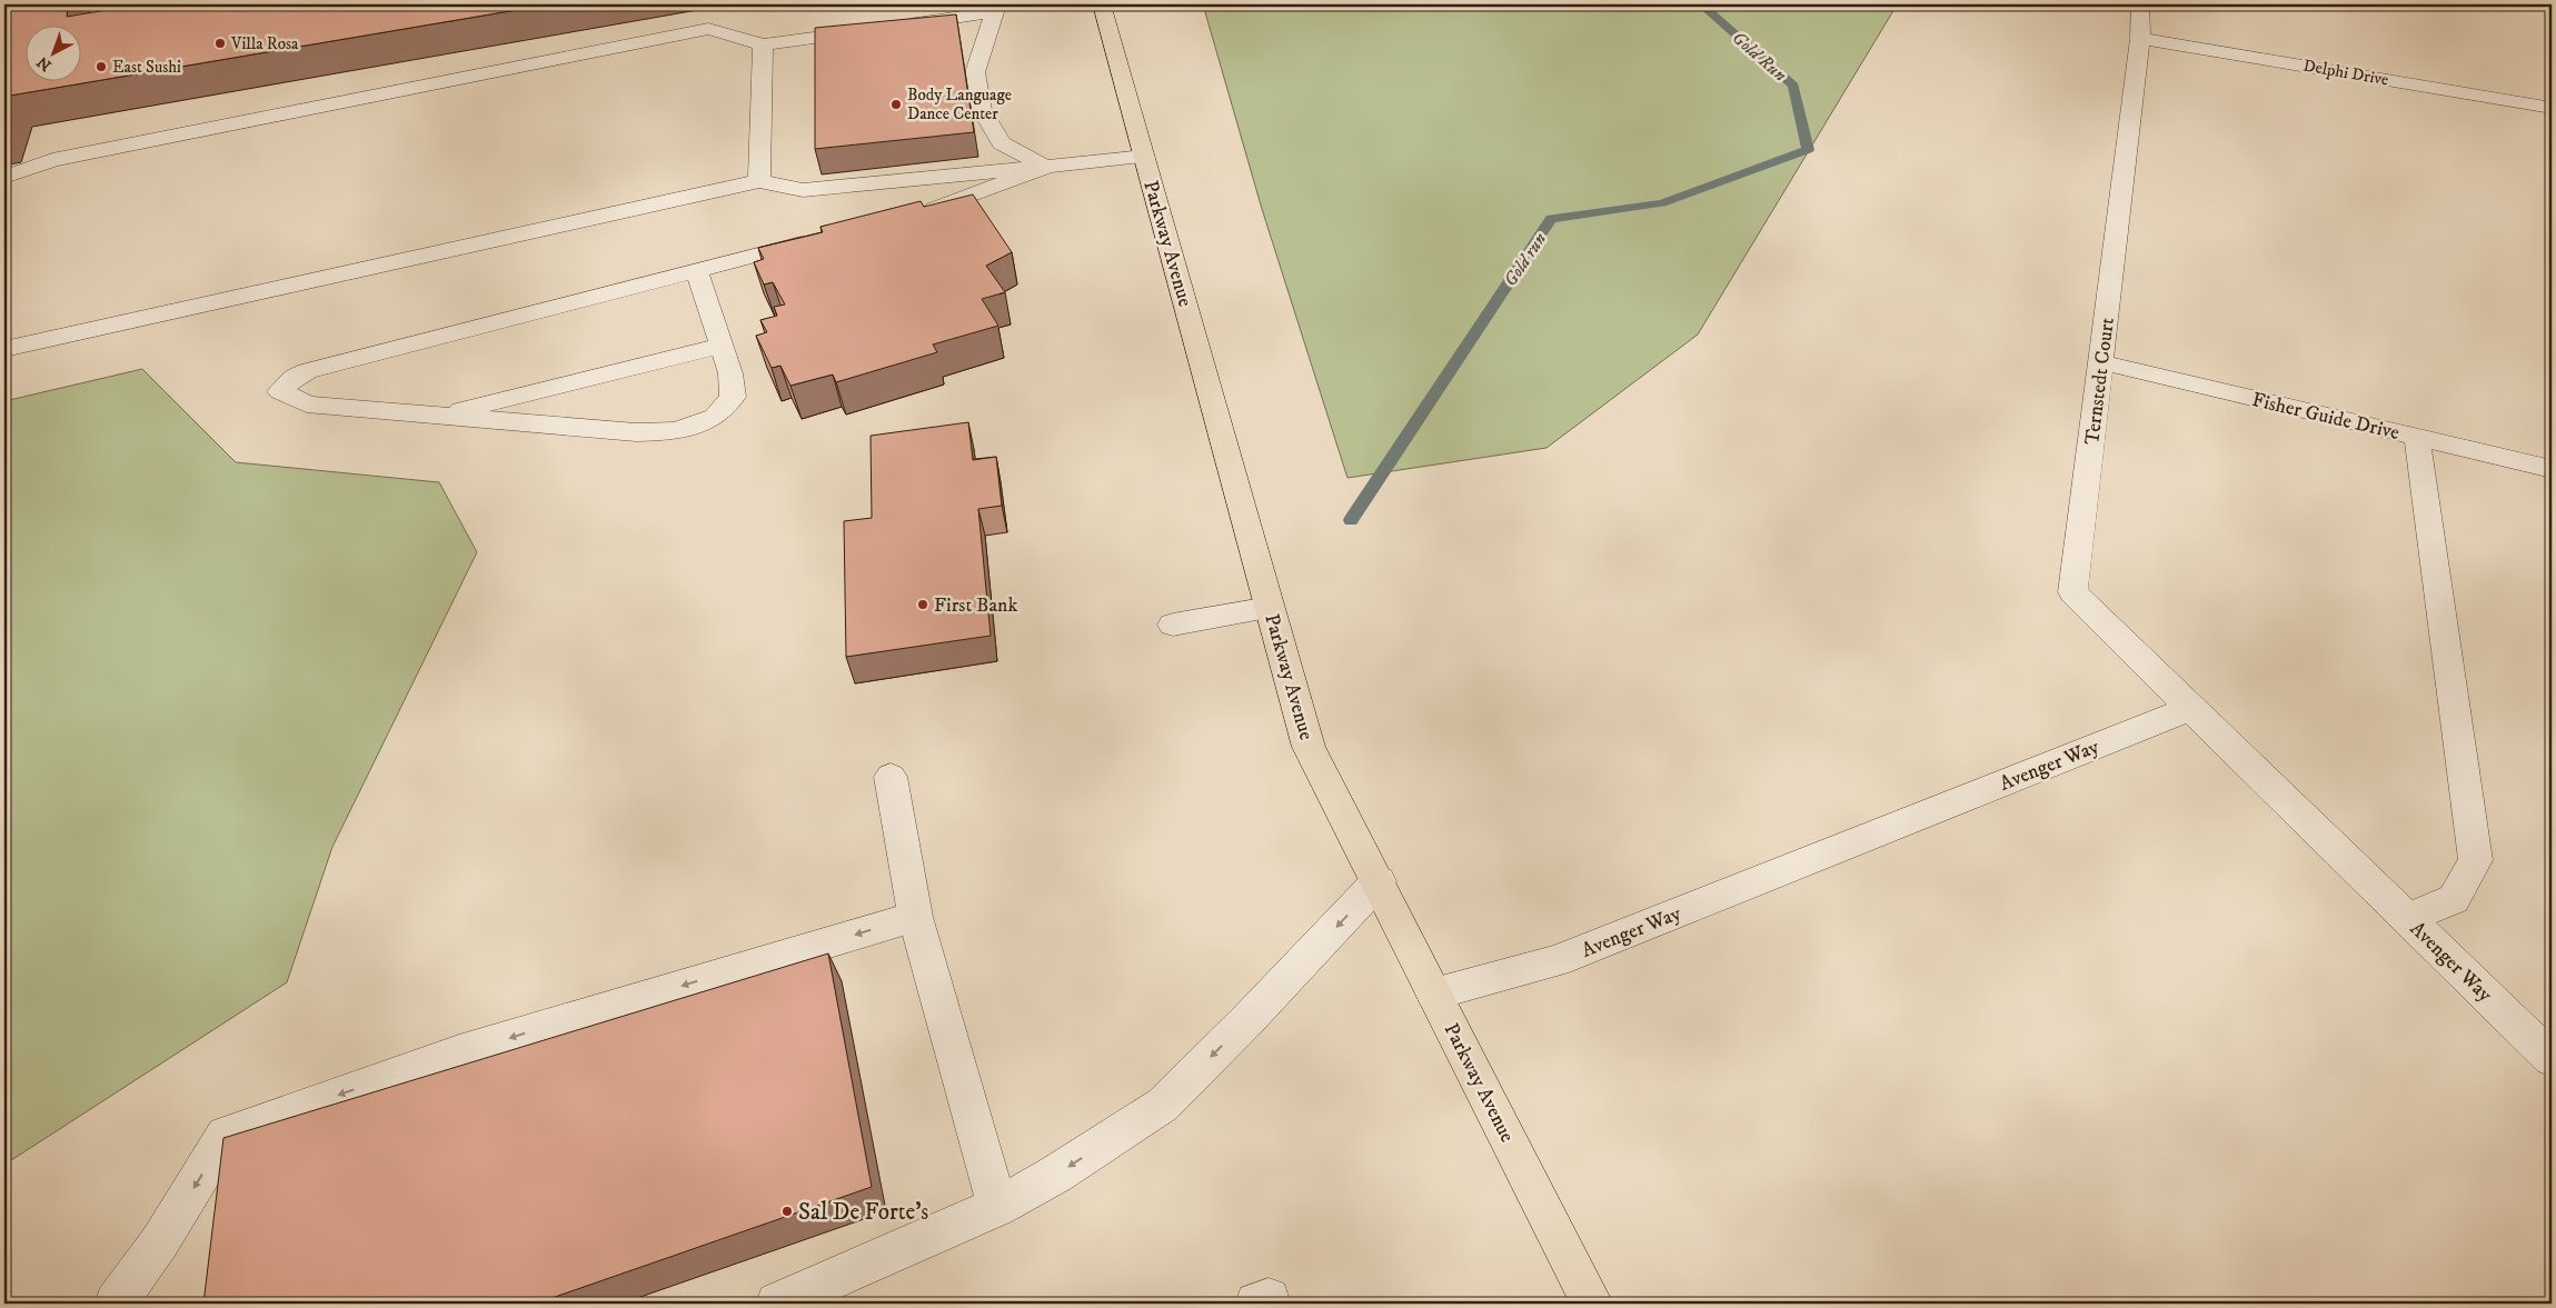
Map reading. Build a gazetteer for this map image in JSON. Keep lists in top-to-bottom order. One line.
{"streets":{"main road":["Parkway Avenue"],"street":["Delphi Drive","Ternstedt Court","Fisher Guide Drive","Avenger Way"]},"crossings":[["Delphi Drive","Ternstedt Court"],["Parkway Avenue","Avenger Way"],["Ternstedt Court","Fisher Guide Drive"],["Ternstedt Court","Avenger Way"]],"water":["Gold Run","Gold run"],"places":["Villa Rosa","East Sushi","Body Language Dance Center","First Bank","Sal De Forte's"],"north":"bottom left"}
